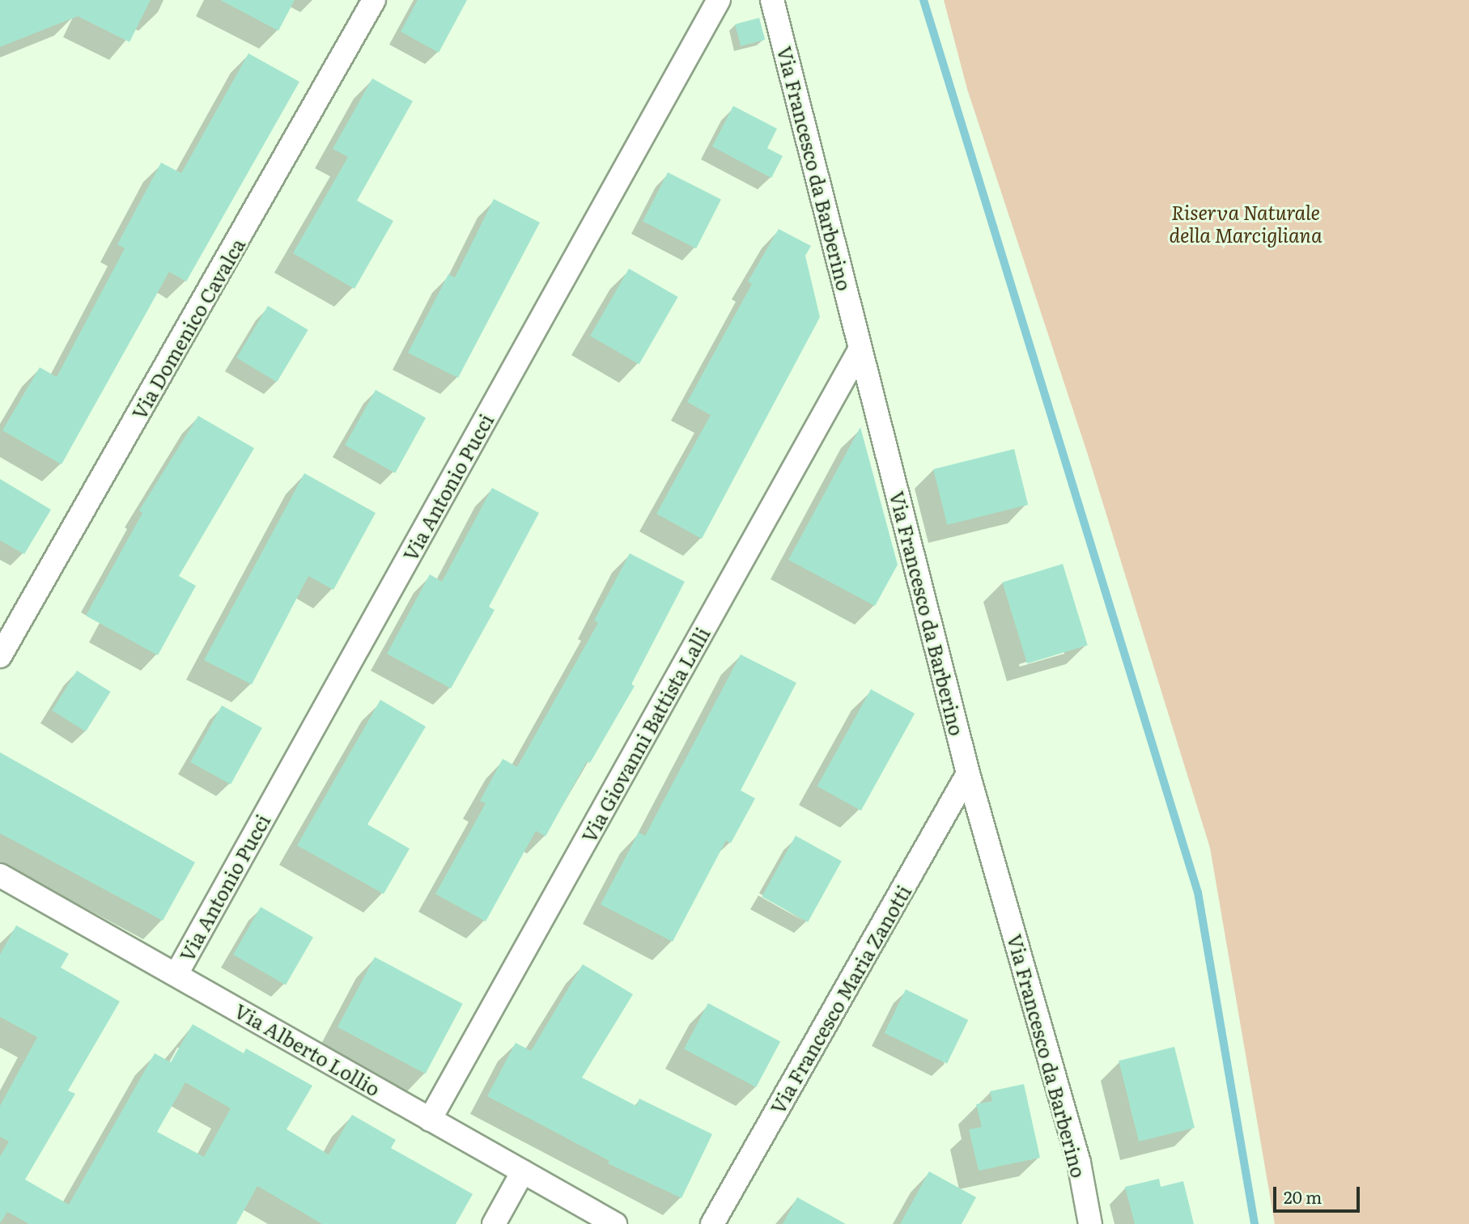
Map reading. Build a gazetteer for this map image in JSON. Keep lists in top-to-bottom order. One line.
{"streets":{"street":["Via Francesco da Barberino","Via Domenico Cavalca","Via Antonio Pucci","Via Giovanni Battista Lalli","Via Francesco Maria Zanotti","Via Alberto Lollio"]},"crossings":[["Via Francesco da Barberino","Via Giovanni Battista Lalli"],["Via Francesco da Barberino","Via Francesco Maria Zanotti"],["Via Antonio Pucci","Via Alberto Lollio"],["Via Giovanni Battista Lalli","Via Alberto Lollio"]],"parks":["Riserva Naturale della Marcigliana"],"scale_bar":"20 m"}
